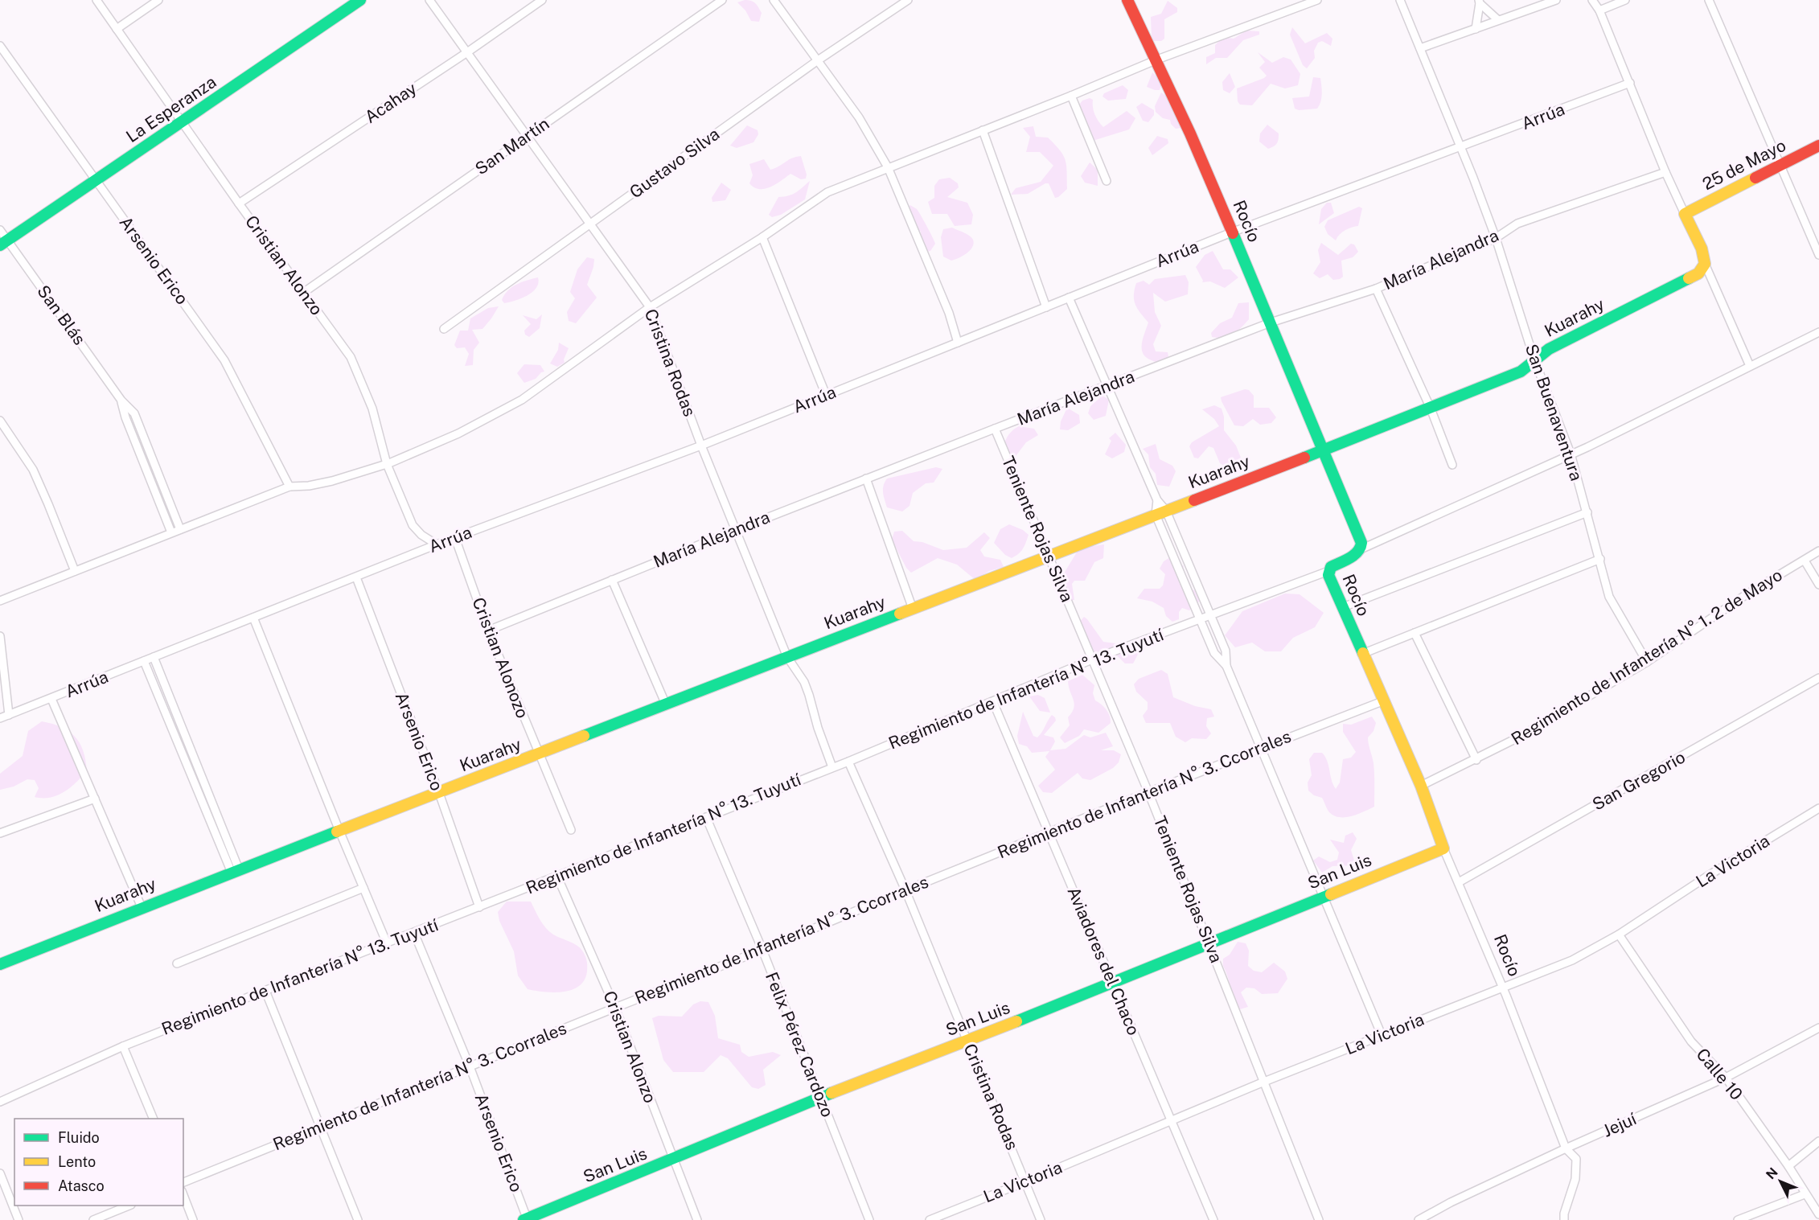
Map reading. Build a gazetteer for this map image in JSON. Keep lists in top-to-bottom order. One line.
{"streets":{"street":["Acahay","La Esperanza","Arrúa","San Martín","Gustavo Silva","25 de Mayo","Rocío","María Alejandra","Arsenio Erico","Cristian Alonzo","San Blás","Kuarahy","Cristina Rodas","San Buenaventura","Teniente Rojas Silva","Regimiento de Infantería N° 1. 2 de Mayo","Cristian Alonozo","Regimiento de Infantería N° 13. Tuyutí","San Gregorio","Regimiento de Infantería N° 3. Ccorrales","La Victoria","San Luis","Aviadores del Chaco","Felix Pérez Cardozo","Calle 10","Jejuí"]},"crossings":[["Acahay","Cristian Alonzo"],["Acahay","Cristina Rodas"],["La Esperanza","Arsenio Erico"],["La Esperanza","Cristian Alonzo"],["La Esperanza","San Blás"],["Arrúa","Rocío"],["Arrúa","Arsenio Erico"],["Arrúa","Cristian Alonzo"],["Arrúa","Cristina Rodas"],["Arrúa","San Buenaventura"],["Arrúa","Cristian Alonozo"],["San Martín","Cristian Alonzo"],["San Martín","Cristina Rodas"],["Gustavo Silva","Cristina Rodas"],["Rocío","María Alejandra"],["Rocío","Kuarahy"],["Rocío","Regimiento de Infantería N° 1. 2 de Mayo"],["Rocío","Regimiento de Infantería N° 13. Tuyutí"],["Rocío","San Gregorio"],["Rocío","Regimiento de Infantería N° 3. Ccorrales"],["Rocío","La Victoria"],["Rocío","San Luis"],["Rocío","Jejuí"],["María Alejandra","Cristina Rodas"],["María Alejandra","San Buenaventura"],["María Alejandra","Teniente Rojas Silva"],["María Alejandra","Cristian Alonozo"],["Arsenio Erico","Kuarahy"],["Arsenio Erico","Regimiento de Infantería N° 13. Tuyutí"],["Arsenio Erico","Regimiento de Infantería N° 3. Ccorrales"],["Arsenio Erico","San Luis"],["Cristian Alonzo","Regimiento de Infantería N° 13. Tuyutí"],["Cristian Alonzo","Regimiento de Infantería N° 3. Ccorrales"],["Cristian Alonzo","San Luis"],["Kuarahy","Cristina Rodas"],["Kuarahy","San Buenaventura"],["Kuarahy","Teniente Rojas Silva"],["Kuarahy","Cristian Alonozo"],["Cristina Rodas","Regimiento de Infantería N° 13. Tuyutí"],["Cristina Rodas","Regimiento de Infantería N° 3. Ccorrales"],["Cristina Rodas","La Victoria"],["Cristina Rodas","San Luis"],["San Buenaventura","Regimiento de Infantería N° 1. 2 de Mayo"],["Teniente Rojas Silva","Regimiento de Infantería N° 13. Tuyutí"],["Teniente Rojas Silva","Regimiento de Infantería N° 3. Ccorrales"],["Teniente Rojas Silva","La Victoria"],["Teniente Rojas Silva","San Luis"],["Regimiento de Infantería N° 13. Tuyutí","Aviadores del Chaco"],["Regimiento de Infantería N° 13. Tuyutí","Felix Pérez Cardozo"],["Regimiento de Infantería N° 3. Ccorrales","Aviadores del Chaco"],["Regimiento de Infantería N° 3. Ccorrales","Felix Pérez Cardozo"],["La Victoria","Aviadores del Chaco"],["La Victoria","Calle 10"],["San Luis","Aviadores del Chaco"],["San Luis","Felix Pérez Cardozo"],["Calle 10","Jejuí"]],"legend":["Fluido","Lento","Atasco"],"north":"top left"}
